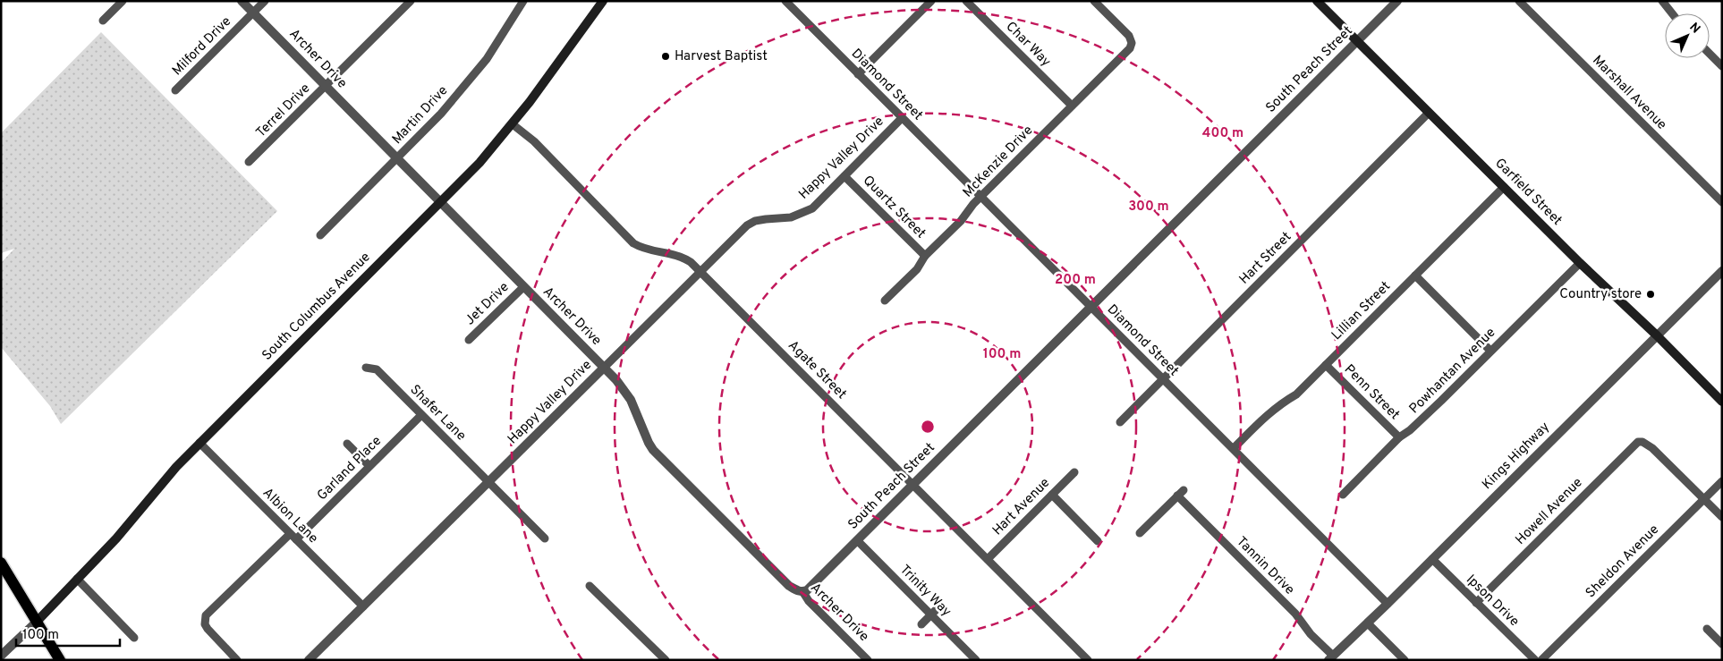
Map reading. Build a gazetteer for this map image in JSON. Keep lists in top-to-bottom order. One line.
{"streets":{"main road":["Garfield Street","South Columbus Avenue"],"street":["Char Way","Milford Drive","Archer Drive","South Peach Street","Diamond Street","Marshall Avenue","Terrel Drive","Martin Drive","Happy Valley Drive","McKenzie Drive","Quartz Street","Hart Street","Jet Drive","Lillian Street","Agate Street","Powhantan Avenue","Penn Street","Shafer Lane","Kings Highway","Garland Place","Hart Avenue","Howell Avenue","Albion Lane","Sheldon Avenue","Tannin Drive","Trinity Way","Ipson Drive"]},"crossings":[["Char Way","McKenzie Drive"],["Milford Drive","Archer Drive"],["Archer Drive","South Peach Street"],["Archer Drive","Terrel Drive"],["Archer Drive","Martin Drive"],["Archer Drive","Happy Valley Drive"],["Archer Drive","Jet Drive"],["Archer Drive","South Columbus Avenue"],["South Peach Street","Diamond Street"],["South Peach Street","Garfield Street"],["South Peach Street","Agate Street"],["South Peach Street","Trinity Way"],["Diamond Street","Happy Valley Drive"],["Diamond Street","McKenzie Drive"],["Diamond Street","Hart Street"],["Diamond Street","Lillian Street"],["Diamond Street","Kings Highway"],["Happy Valley Drive","Quartz Street"],["Happy Valley Drive","Agate Street"],["Happy Valley Drive","Shafer Lane"],["Happy Valley Drive","Albion Lane"],["McKenzie Drive","Quartz Street"],["Garfield Street","Hart Street"],["Garfield Street","Lillian Street"],["Garfield Street","Powhantan Avenue"],["Garfield Street","Kings Highway"],["South Columbus Avenue","Agate Street"],["South Columbus Avenue","Albion Lane"],["Lillian Street","Penn Street"],["Agate Street","Hart Avenue"],["Powhantan Avenue","Penn Street"],["Shafer Lane","Garland Place"],["Kings Highway","Tannin Drive"],["Kings Highway","Ipson Drive"],["Garland Place","Albion Lane"],["Howell Avenue","Sheldon Avenue"],["Howell Avenue","Ipson Drive"]],"places":["Harvest Baptist","Country store"],"scale_bar":"100 m","north":"top right","rings":["400 m","300 m","200 m","100 m"]}
